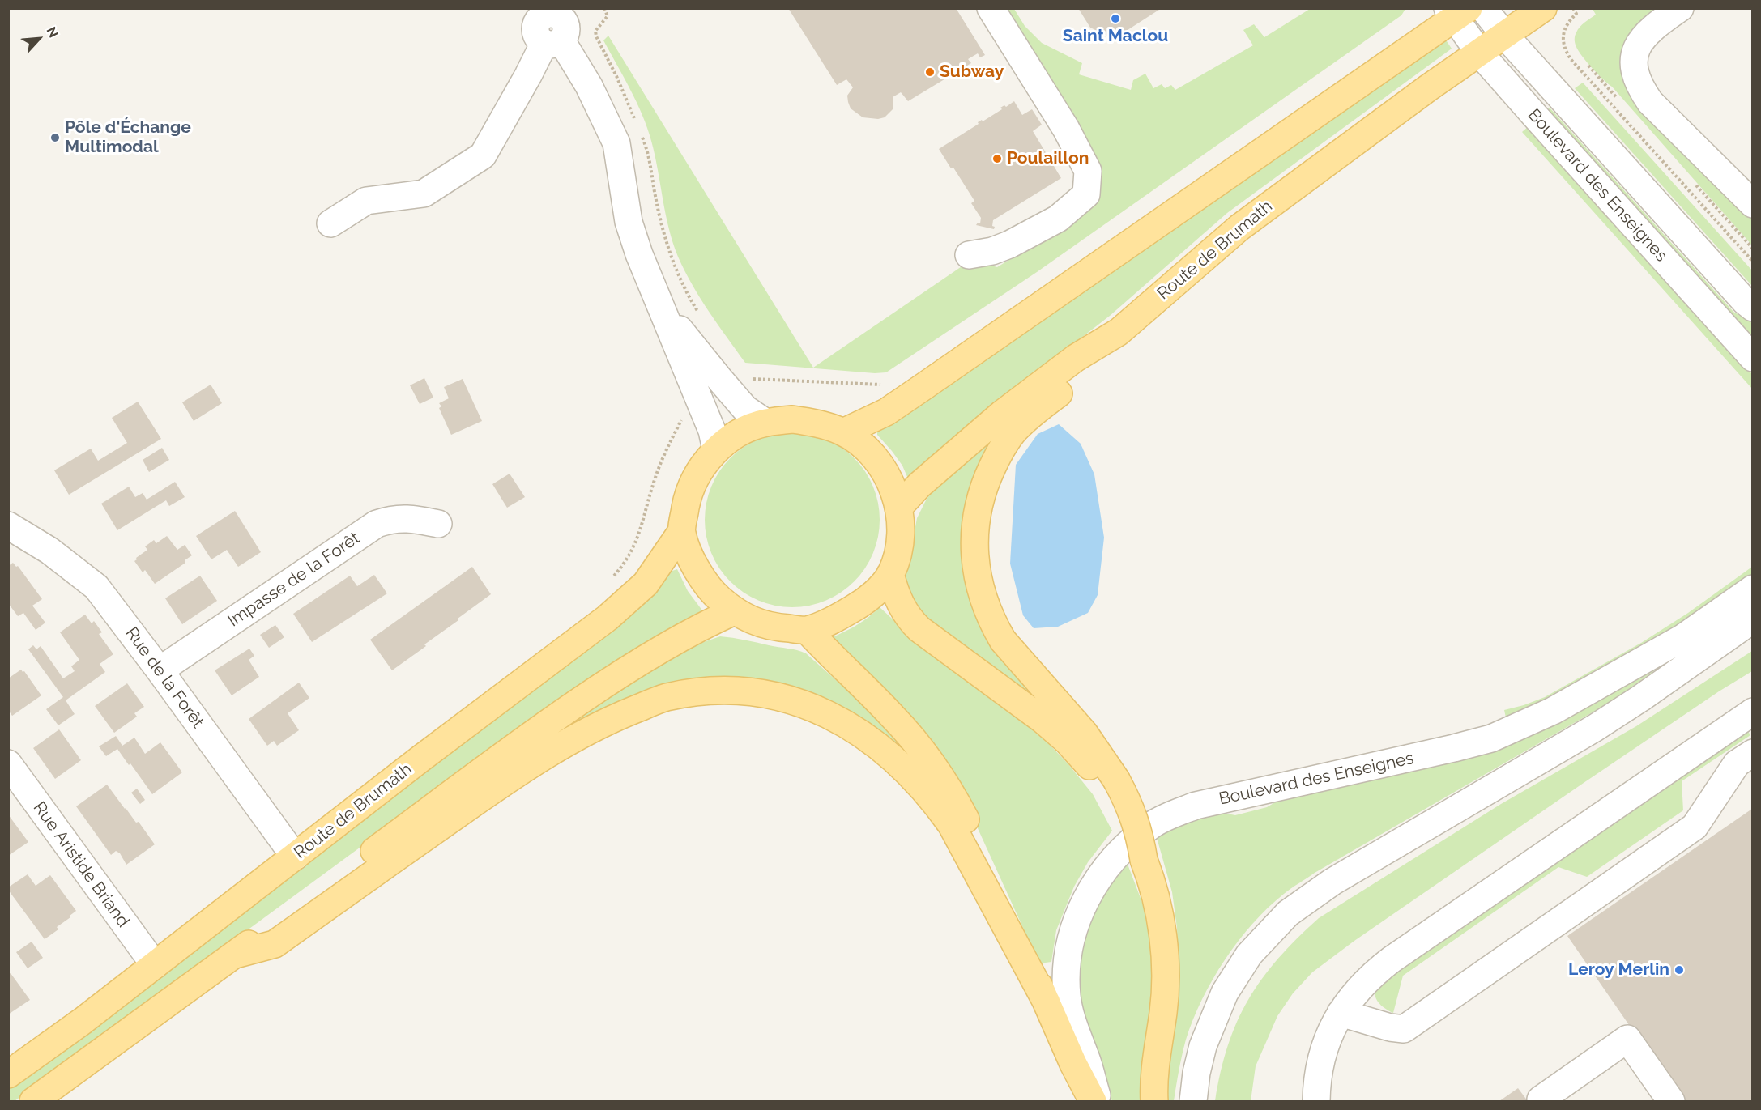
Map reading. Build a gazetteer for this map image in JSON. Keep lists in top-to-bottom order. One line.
{"streets":{"main road":["Route de Brumath"],"street":["Boulevard des Enseignes","Impasse de la Forêt","Rue de la Forêt","Rue Aristide Briand"]},"crossings":[["Boulevard des Enseignes","Route de Brumath"],["Route de Brumath","Rue de la Forêt"],["Route de Brumath","Rue Aristide Briand"],["Impasse de la Forêt","Rue de la Forêt"]],"places":["Saint Maclou","Subway","Pôle d'Échange Multimodal","Poulaillon","Leroy Merlin"],"north":"top right"}
